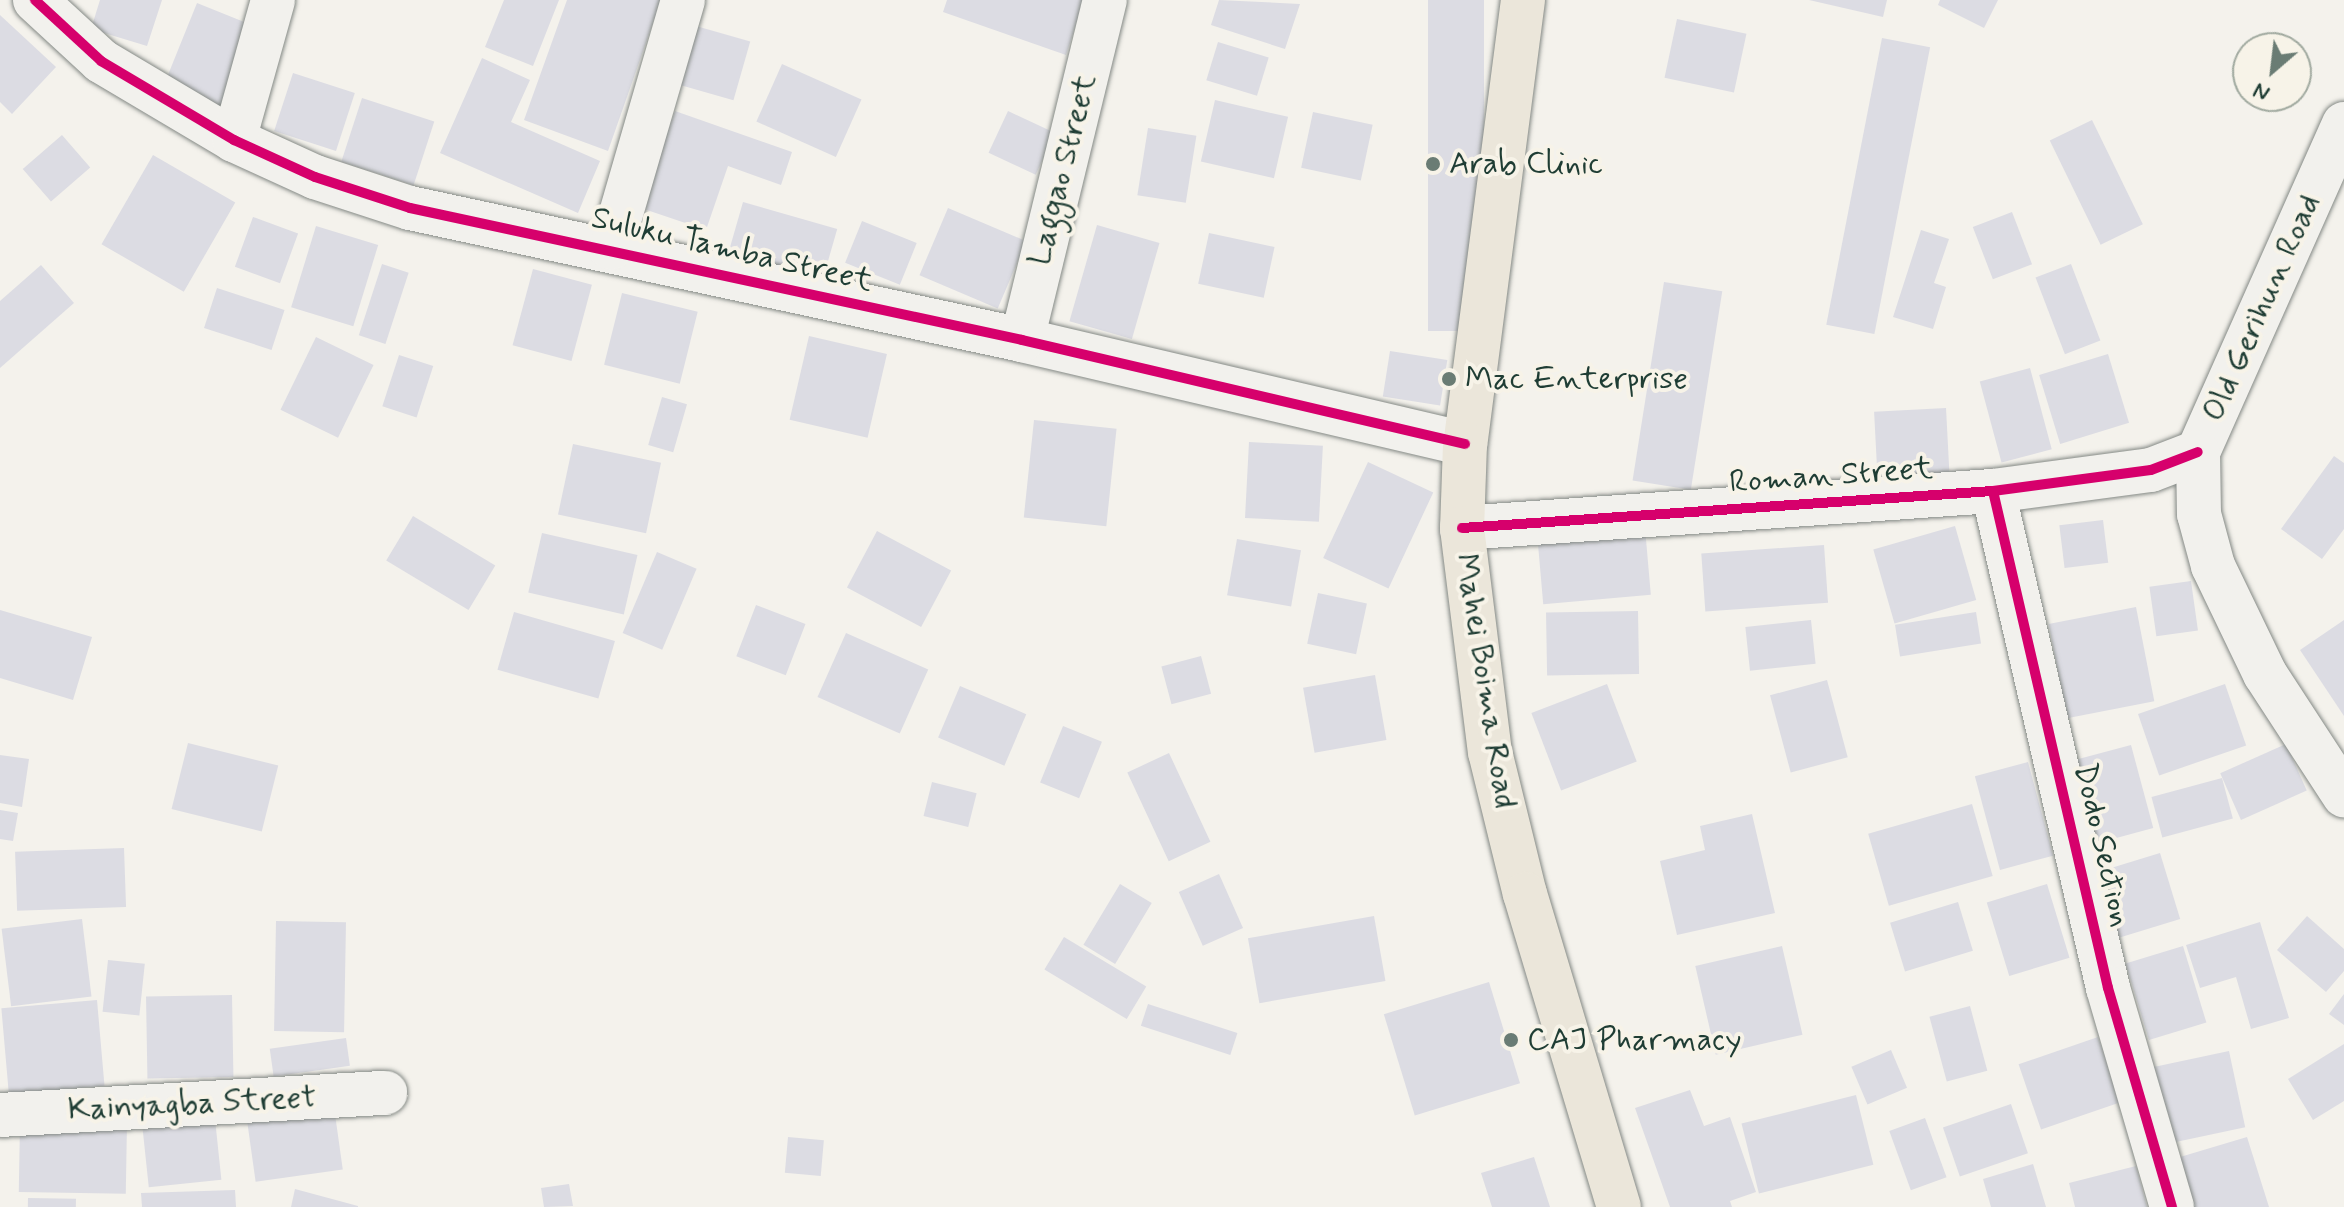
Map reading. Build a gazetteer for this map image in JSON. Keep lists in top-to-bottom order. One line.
{"streets":{"main road":["Mahei Boima Road"],"street":["Laggao Street","Suluku Tamba Street","Old Gerihun Road","Roman Street","Dodo Section","Kainyagba Street"]},"crossings":[["Laggao Street","Suluku Tamba Street"],["Suluku Tamba Street","Mahei Boima Road"],["Old Gerihun Road","Roman Street"],["Roman Street","Mahei Boima Road"],["Roman Street","Dodo Section"]],"places":["Arab Clinic","Mac Enterprise","CAJ Pharmacy"],"north":"bottom left"}
